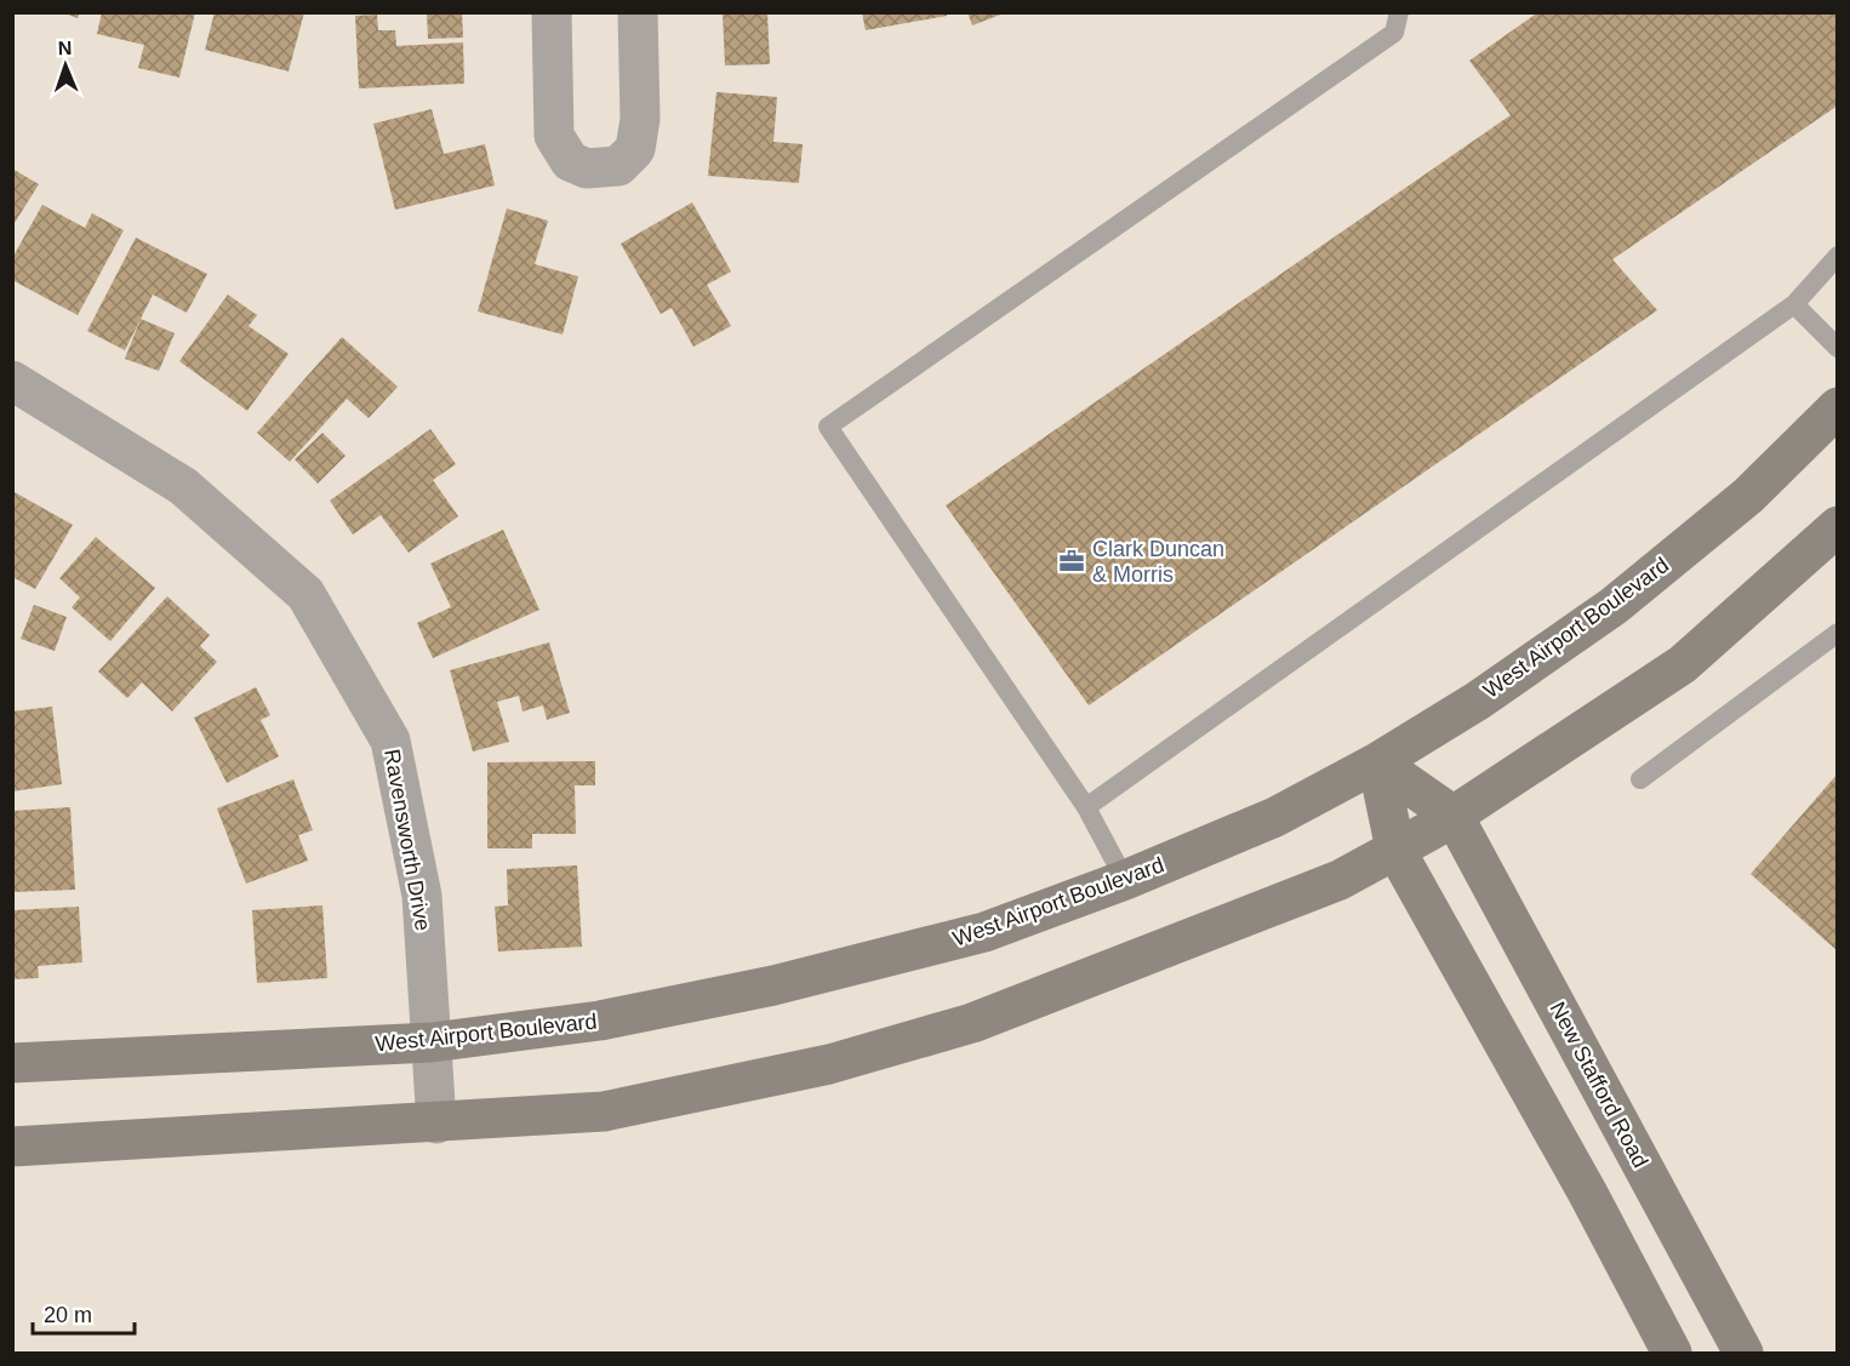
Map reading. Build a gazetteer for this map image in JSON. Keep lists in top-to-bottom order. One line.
{"streets":{"main road":["West Airport Boulevard","New Stafford Road"],"street":["Ravensworth Drive"]},"crossings":[["West Airport Boulevard","Ravensworth Drive"]],"places":{"office":["Clark Duncan & Morris"]},"scale_bar":"20 m","north":"top"}
